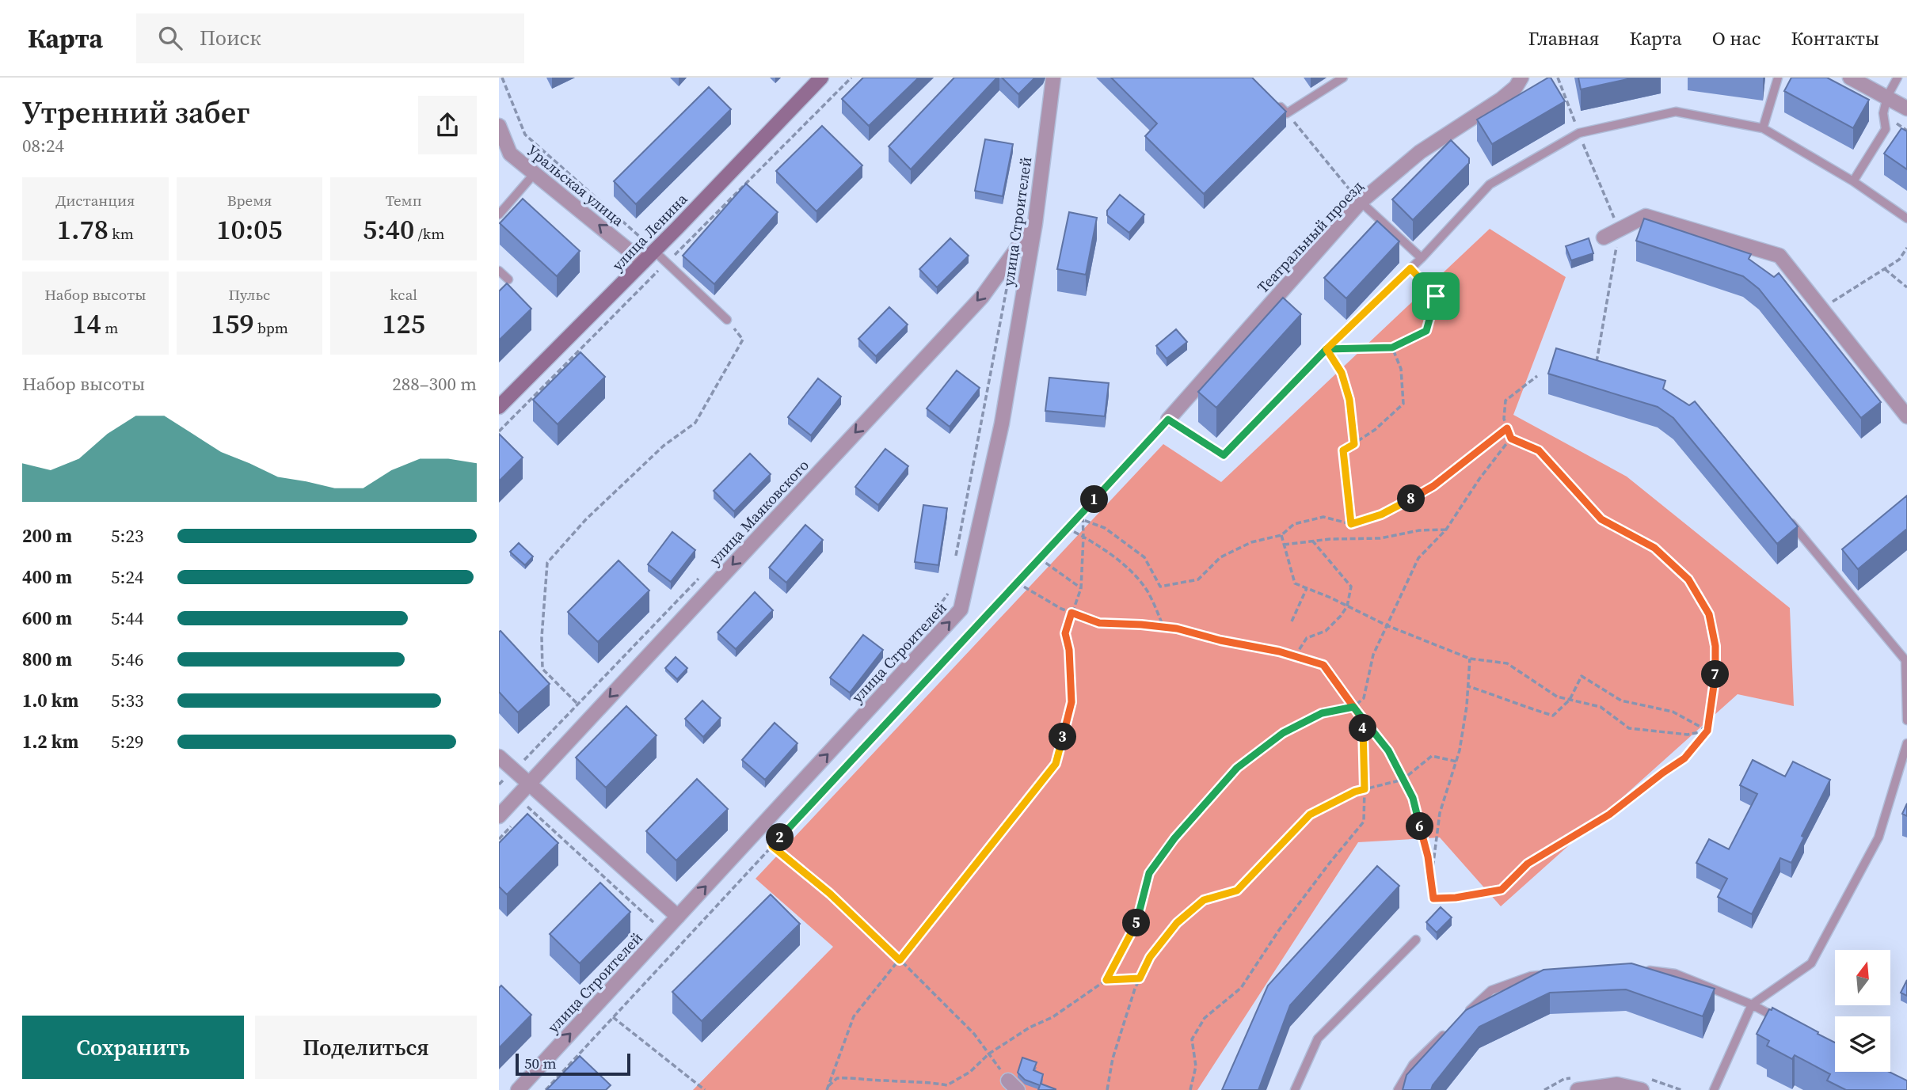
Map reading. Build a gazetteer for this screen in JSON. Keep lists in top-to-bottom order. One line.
{"streets":{"main road":["улица Ленина"],"street":["Уральская улица","улица Строителей","Театральный проезд","улица Маяковского"]},"crossings":[["Уральская улица","улица Ленина"],["улица Строителей","улица Маяковского"]],"one_way":["Уральская улица","улица Строителей","улица Маяковского"],"scale_bar":"50 m","north":"top","page":{"header":"Карта","search":"Поиск","nav":["Главная","Карта","О нас","Контакты"],"heading":["Утренний забег","08:24"],"stats":[["Дистанция","1.78 km"],["Время","10:05"],["Темп","5:40 /km"],["Набор высоты","14 m"],["Пульс","159 bpm"],["kcal","125"]],"chart":["Набор высоты","288–300 m"],"pins":["8","1","7","4","3","6","2","5"],"list":[{"name":"200 m","note":"5:23"},{"name":"400 m","note":"5:24"},{"name":"600 m","note":"5:44"},{"name":"800 m","note":"5:46"},{"name":"1.0 km","note":"5:33"},{"name":"1.2 km","note":"5:29"}],"buttons":["Сохранить","Поделиться"],"scale":"50 m"}}
